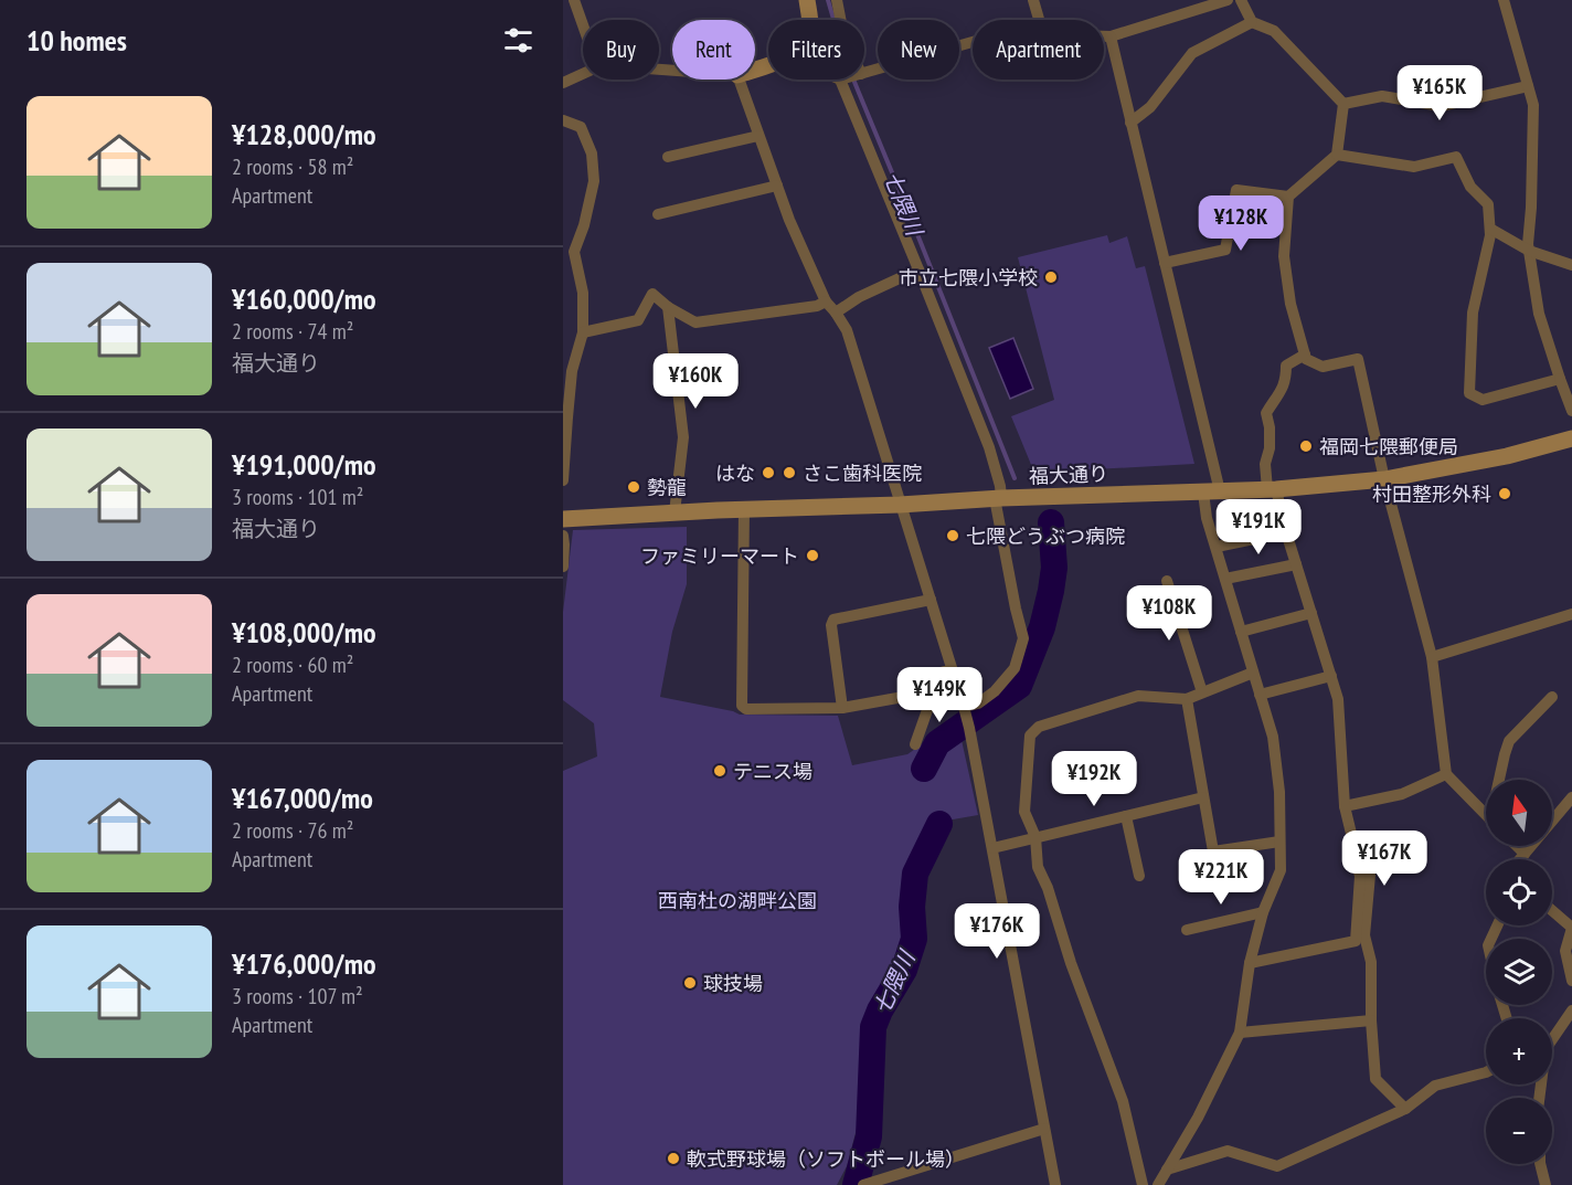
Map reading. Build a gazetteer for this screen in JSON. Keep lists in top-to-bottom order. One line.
{"streets":{"street":["福大通り"]},"water":["七隈川"],"parks":["西南杜の湖畔公園"],"places":["市立七隈小学校","福岡七隈郵便局","はな","さこ歯科医院","勢龍","村田整形外科","七隈どうぶつ病院","ファミリーマート","テニス場","球技場","軟式野球場（ソフトボール場）"],"north":"top","page":{"heading":"10 homes","chip":["Buy","Rent","Filters","New","Apartment"],"price":["¥165K","¥128K","¥160K","¥191K","¥108K","¥149K","¥192K","¥167K","¥221K","¥176K"],"list":[{"name":"¥128,000/mo","note":"2 rooms · 58 m² · Apartment"},{"name":"¥160,000/mo","note":"2 rooms · 74 m² · 福大通り"},{"name":"¥191,000/mo","note":"3 rooms · 101 m² · 福大通り"},{"name":"¥108,000/mo","note":"2 rooms · 60 m² · Apartment"},{"name":"¥167,000/mo","note":"2 rooms · 76 m² · Apartment"},{"name":"¥176,000/mo","note":"3 rooms · 107 m² · Apartment"}],"map_buttons":["+","−"]}}
